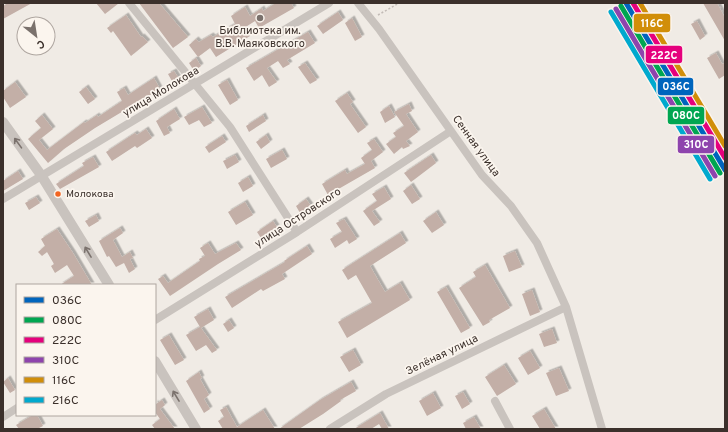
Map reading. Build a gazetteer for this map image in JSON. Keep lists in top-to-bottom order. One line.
{"streets":{"street":["улица Молокова","Сенная улица","улица Островского","Зелёная улица"]},"crossings":[["Сенная улица","улица Островского"],["Сенная улица","Зелёная улица"]],"places":["Библиотека им. В.В. Маяковского","Молокова"],"lines":["transit line 036С","transit line 222С","transit line 116С","transit line 080С","transit line 310С","transit line 216С"],"legend":["036С","080С","222С","310С","116С","216С"],"north":"bottom right"}
